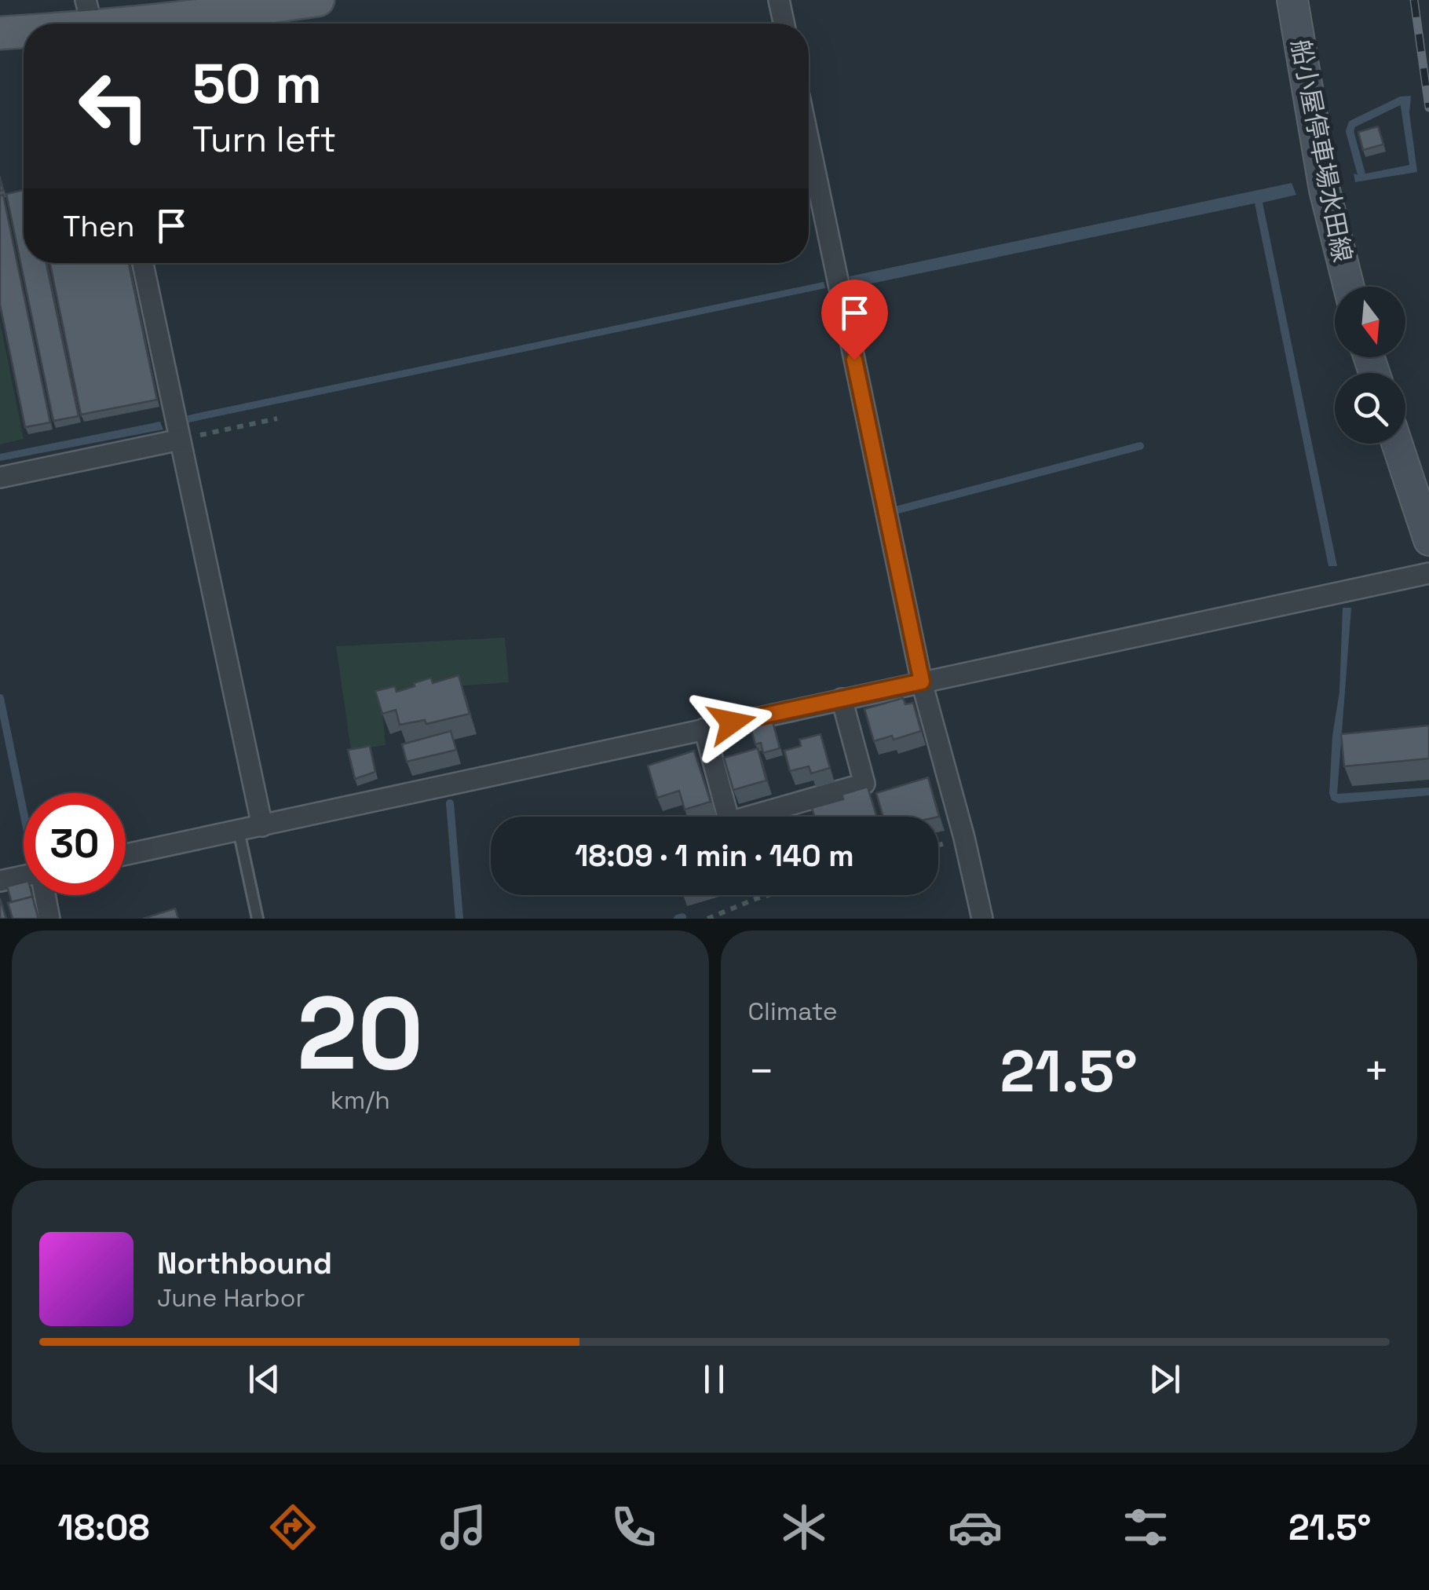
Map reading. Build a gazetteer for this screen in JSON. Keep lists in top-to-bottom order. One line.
{"streets":{"main road":["船小屋停車場水田線"]},"north":"bottom","page":{"turn":["50 m","Turn left"],"then":"Then","limit":"30","trip":"18:09 · 1 min · 140 m","tile":[["20","km/h"],"Climate"],"heat":["−","21.5°","+"],"song":["Northbound","June Harbor"],"tabs":["18:08","21.5°"]}}
